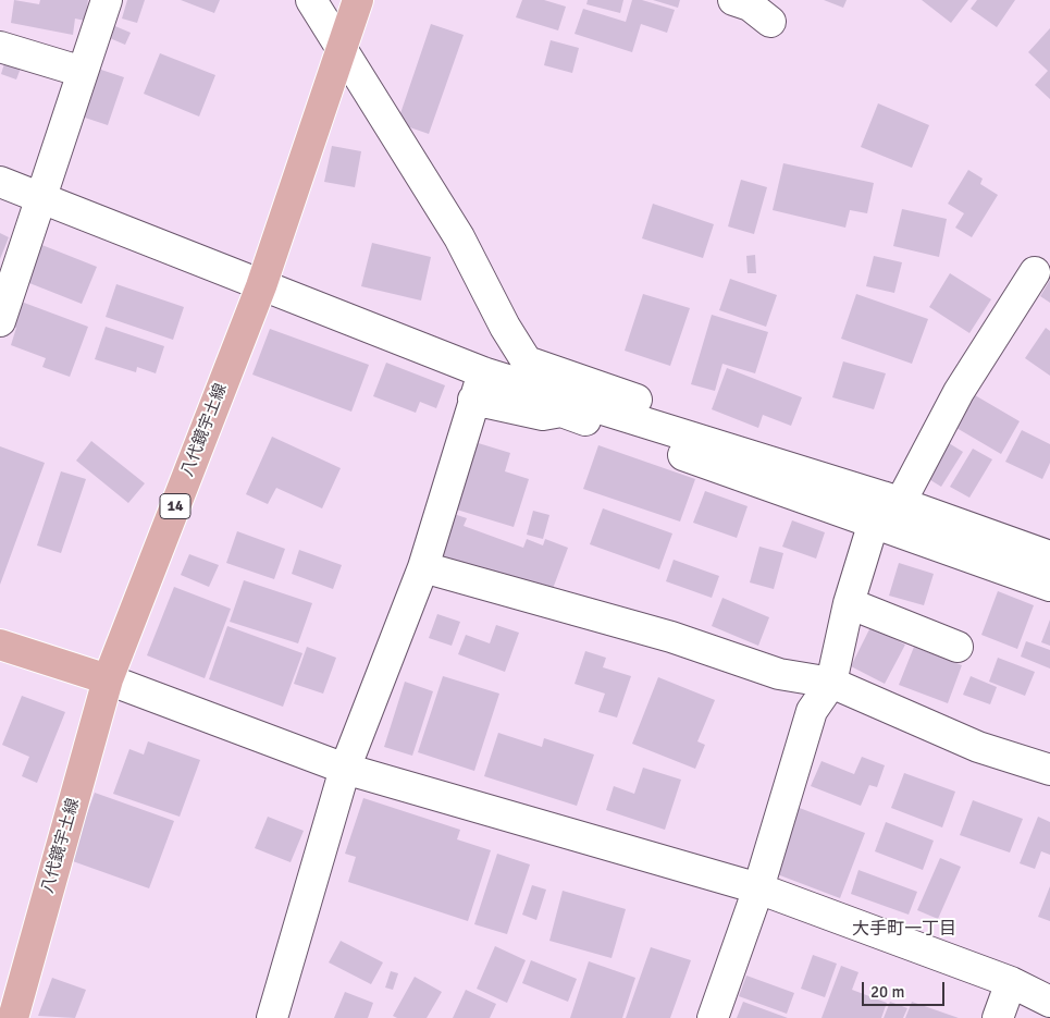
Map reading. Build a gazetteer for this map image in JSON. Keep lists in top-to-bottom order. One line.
{"streets":{"main road":["八代鏡宇土線","14"]},"districts":["大手町一丁目"],"scale_bar":"20 m"}
